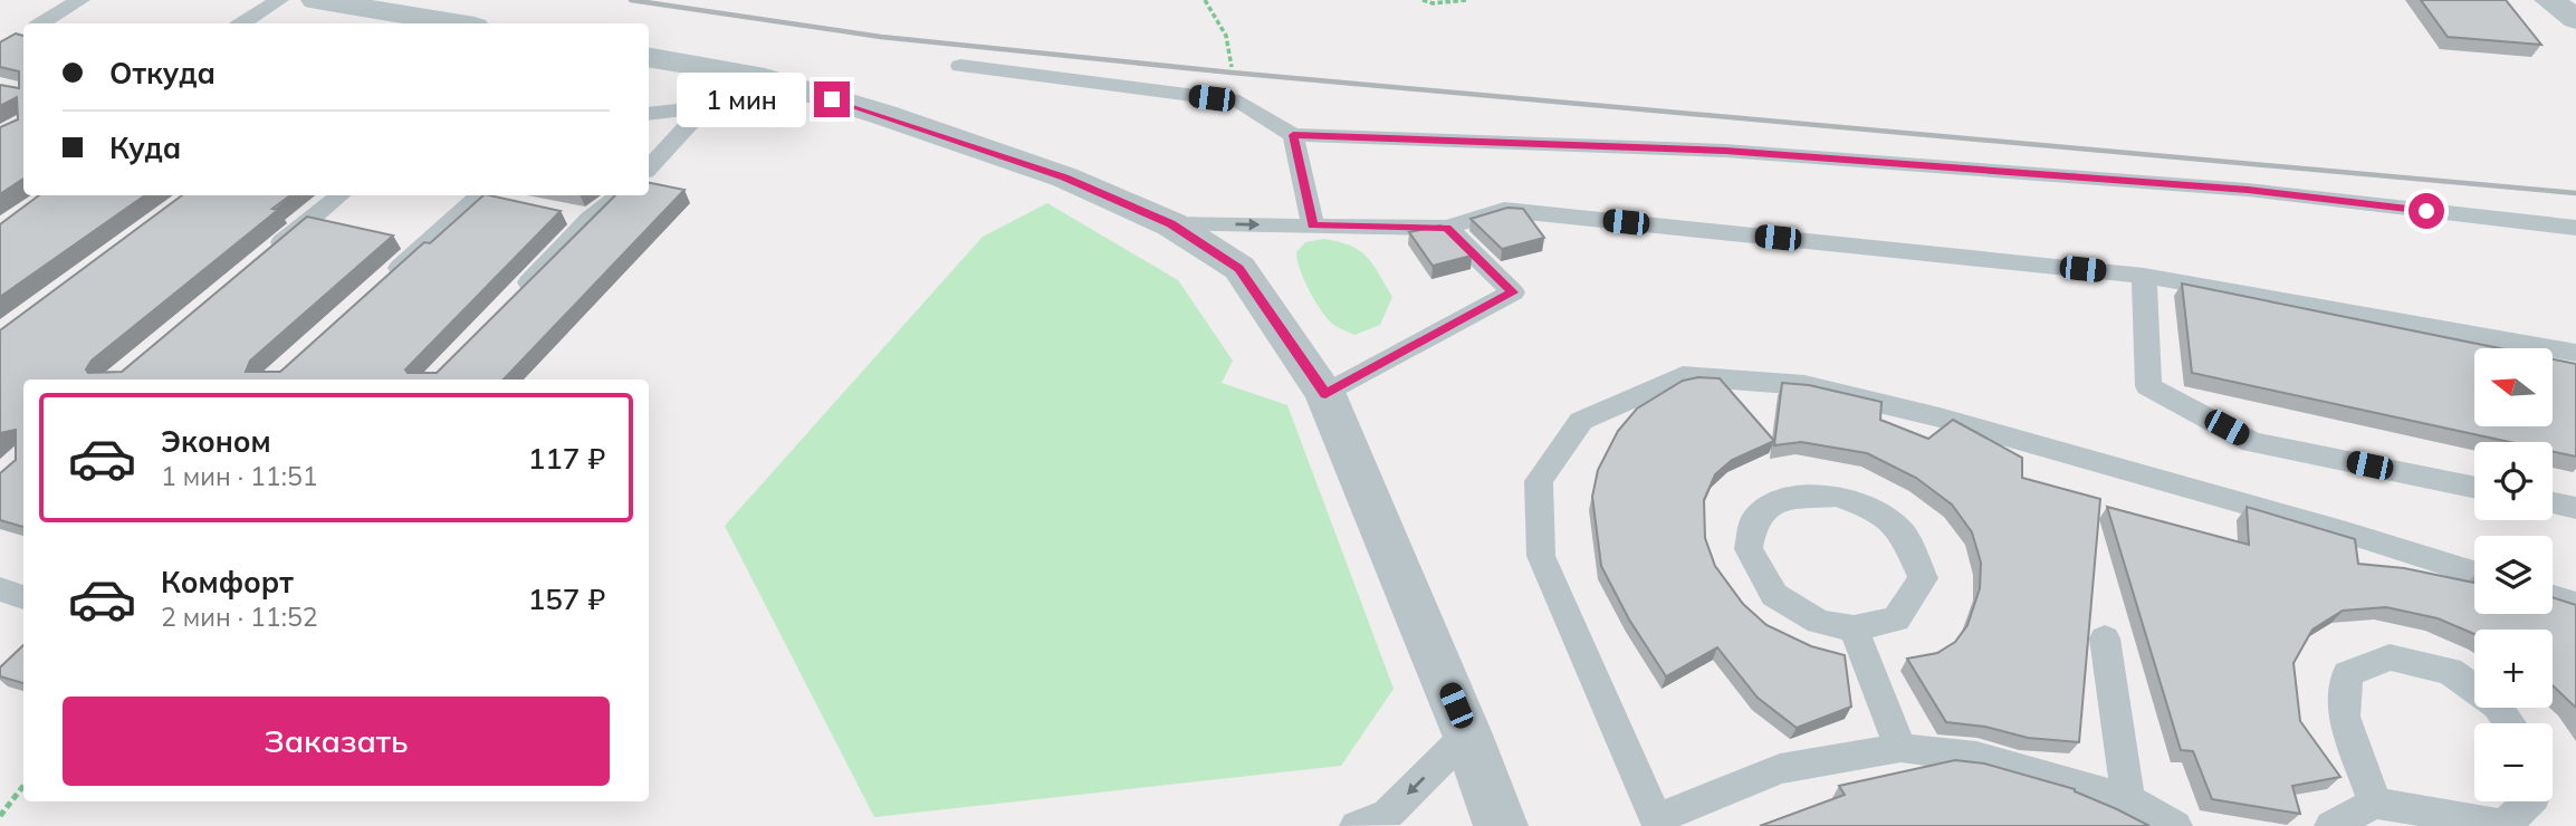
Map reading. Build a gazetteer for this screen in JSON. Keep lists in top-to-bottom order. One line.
{"north":"left","page":{"banner":["Откуда","Куда"],"bubble":"1 мин","map_buttons":["+","−"],"list":[{"name":"Эконом","note":"1 мин · 11:51","value":"117 ₽"},{"name":"Комфорт","note":"2 мин · 11:52","value":"157 ₽"}],"buttons":"Заказать"}}
